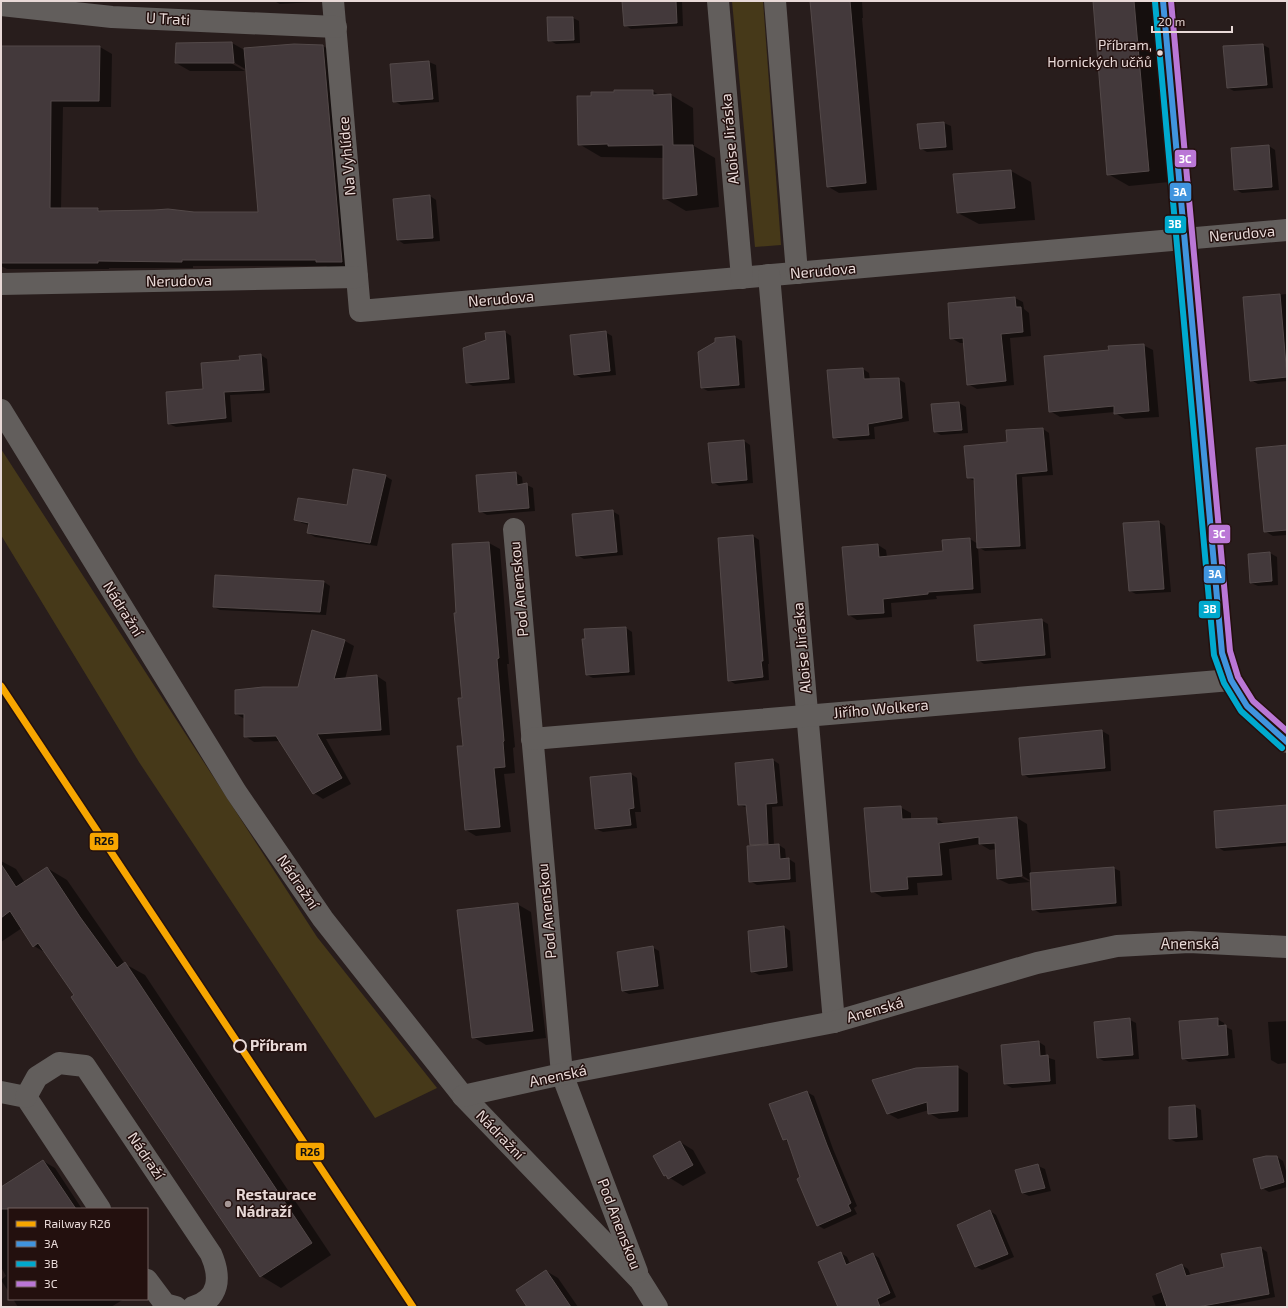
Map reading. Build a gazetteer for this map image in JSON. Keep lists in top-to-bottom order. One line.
{"streets":{"street":["U Trati","Aloise Jiráska","Na Vyhlídce","Nerudova","Pod Anenskou","Nádražní","Jiřího Wolkera","Anenská","Nádraží"]},"crossings":[["U Trati","Na Vyhlídce"],["Aloise Jiráska","Nerudova"],["Aloise Jiráska","Jiřího Wolkera"],["Aloise Jiráska","Anenská"],["Na Vyhlídce","Nerudova"],["Pod Anenskou","Nádražní"],["Pod Anenskou","Jiřího Wolkera"],["Pod Anenskou","Anenská"],["Nádražní","Anenská"]],"places":["Příbram, Hornických učňů","Příbram","Restaurace Nádraží"],"lines":["transit line 3A","transit line 3C","transit line 3B","rail line R26"],"legend":["Railway R26","3A","3B","3C"],"scale_bar":"20 m"}
